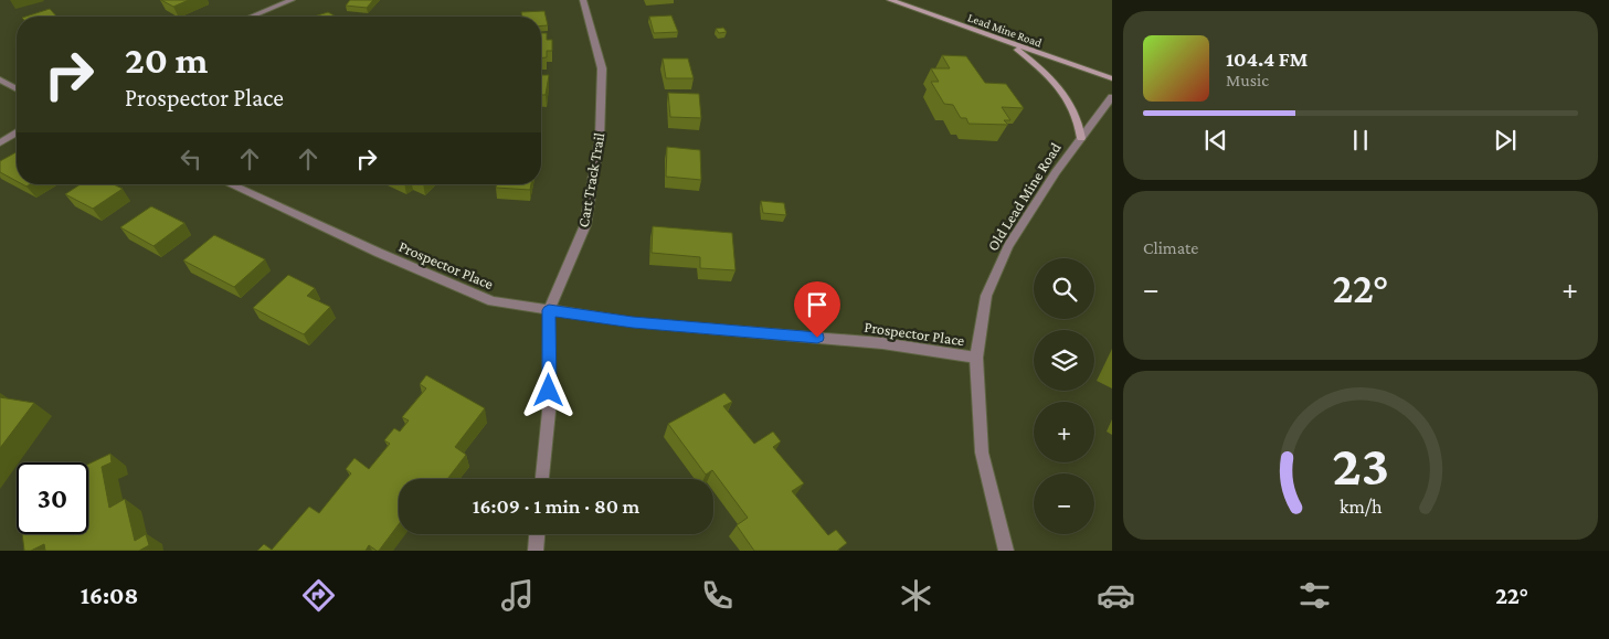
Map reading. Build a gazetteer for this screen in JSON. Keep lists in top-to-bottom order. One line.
{"streets":{"main road":["Lead Mine Road"],"street":["Cart Track Trail","Old Lead Mine Road","Prospector Place"]},"crossings":[["Cart Track Trail","Prospector Place"],["Old Lead Mine Road","Prospector Place"]],"page":{"turn":["20 m","Prospector Place"],"song":["104.4 FM","Music"],"tile":"Climate","map_buttons":["+","−"],"heat":["−","22°","+"],"limit":"30","trip":"16:09 · 1 min · 80 m","tabs":["16:08","22°"],"gauge":["23","km/h"]}}
